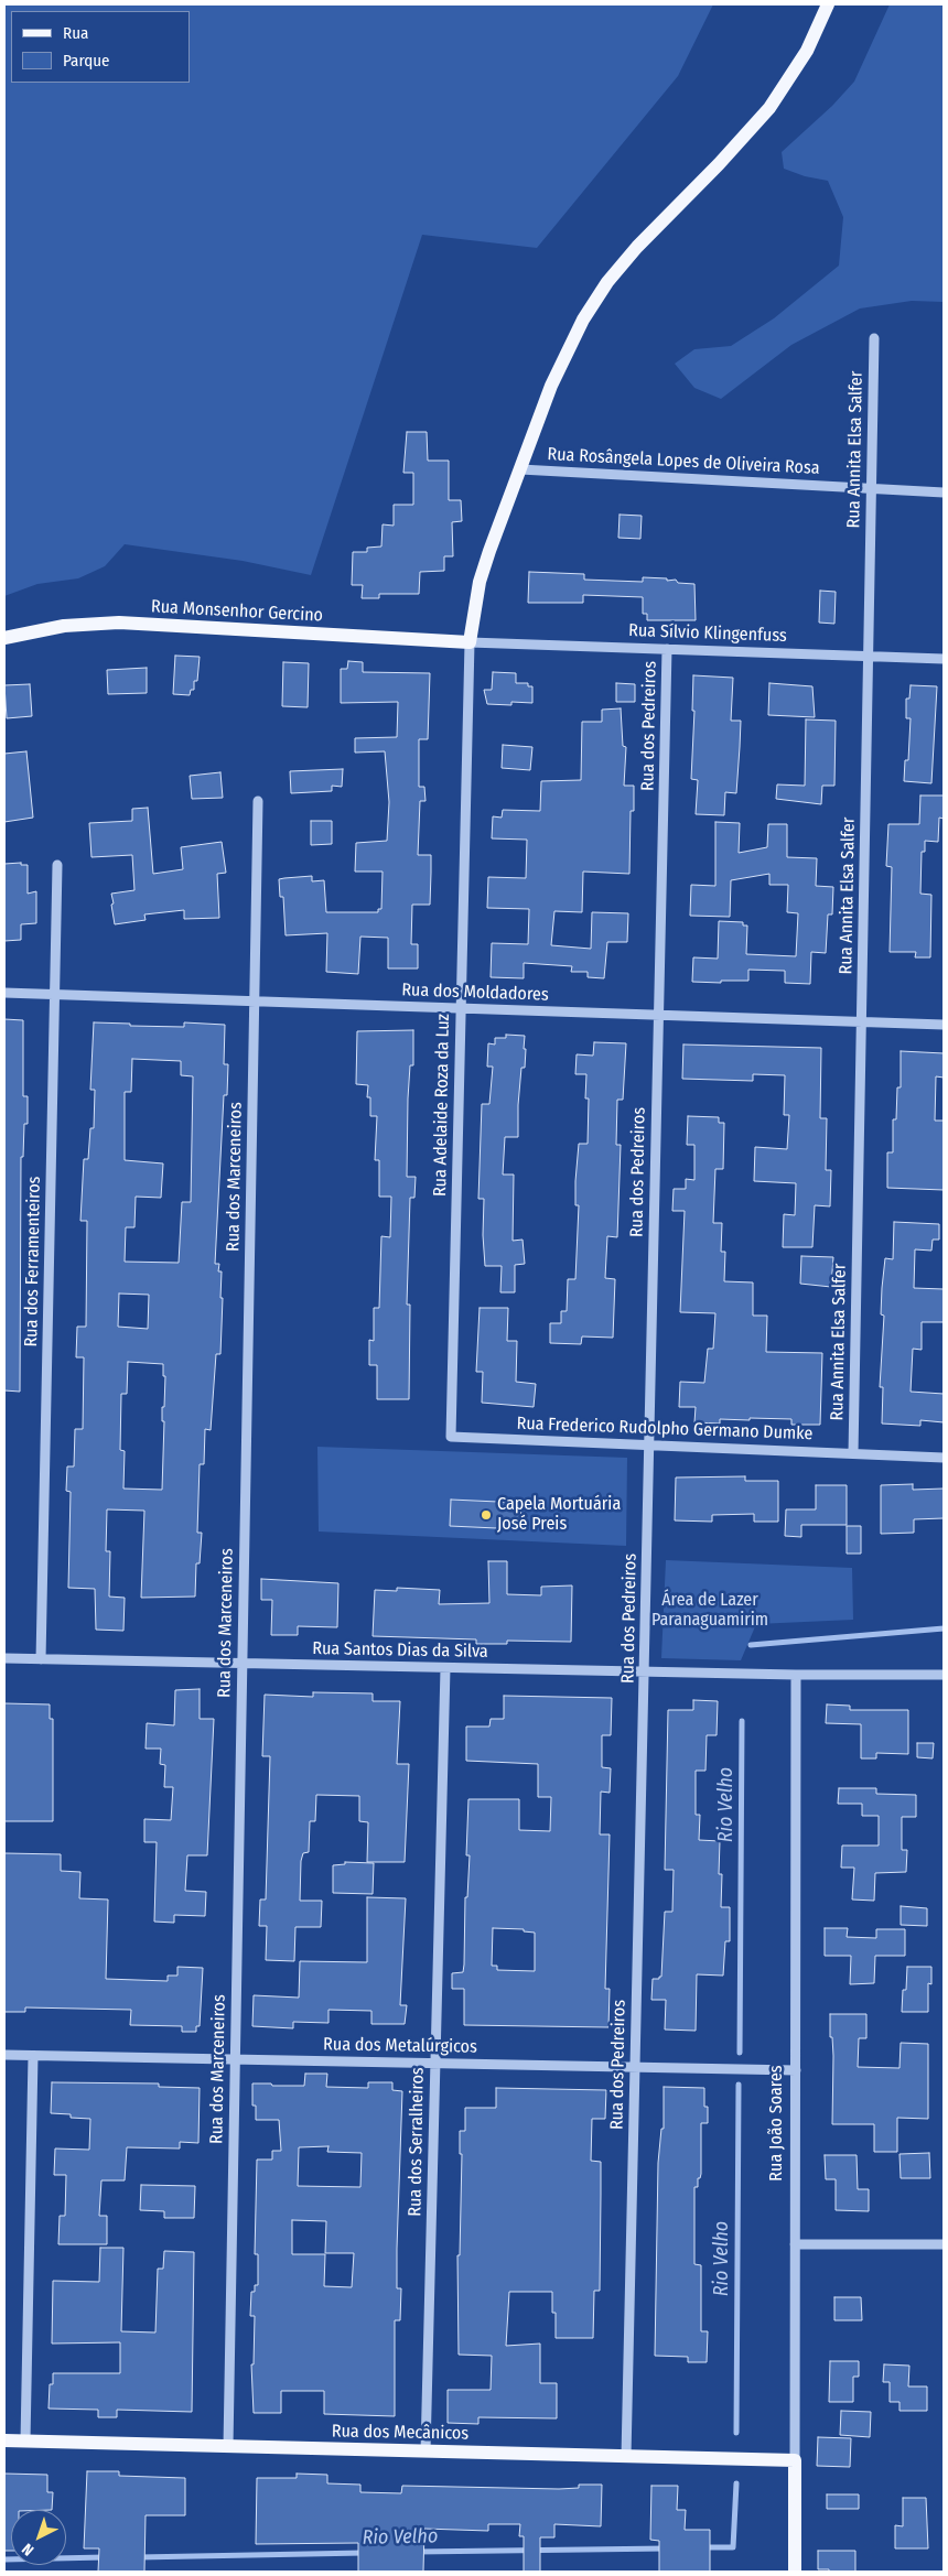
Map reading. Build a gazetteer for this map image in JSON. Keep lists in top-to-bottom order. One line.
{"streets":{"main road":["Rua Monsenhor Gercino","Rua João Soares","Rua dos Mecânicos"],"street":["Rua Annita Elsa Salfer","Rua Rosângela Lopes de Oliveira Rosa","Rua Sílvio Klingenfuss","Rua dos Pedreiros","Rua dos Moldadores","Rua Adelaide Roza da Luz","Rua dos Marceneiros","Rua dos Ferramenteiros","Rua Frederico Rudolpho Germano Dumke","Rua Santos Dias da Silva","Rua dos Metalúrgicos","Rua dos Serralheiros"]},"crossings":[["Rua Annita Elsa Salfer","Rua Rosângela Lopes de Oliveira Rosa"],["Rua Annita Elsa Salfer","Rua Sílvio Klingenfuss"],["Rua Annita Elsa Salfer","Rua dos Moldadores"],["Rua Annita Elsa Salfer","Rua Frederico Rudolpho Germano Dumke"],["Rua Monsenhor Gercino","Rua Sílvio Klingenfuss"],["Rua Monsenhor Gercino","Rua Adelaide Roza da Luz"],["Rua Sílvio Klingenfuss","Rua dos Pedreiros"],["Rua Sílvio Klingenfuss","Rua Adelaide Roza da Luz"],["Rua dos Pedreiros","Rua dos Moldadores"],["Rua dos Pedreiros","Rua Frederico Rudolpho Germano Dumke"],["Rua dos Pedreiros","Rua Santos Dias da Silva"],["Rua dos Pedreiros","Rua dos Metalúrgicos"],["Rua dos Pedreiros","Rua dos Mecânicos"],["Rua dos Moldadores","Rua Adelaide Roza da Luz"],["Rua dos Moldadores","Rua dos Marceneiros"],["Rua dos Moldadores","Rua dos Ferramenteiros"],["Rua Adelaide Roza da Luz","Rua Frederico Rudolpho Germano Dumke"],["Rua dos Marceneiros","Rua Santos Dias da Silva"],["Rua dos Marceneiros","Rua dos Metalúrgicos"],["Rua dos Marceneiros","Rua dos Mecânicos"],["Rua dos Ferramenteiros","Rua Santos Dias da Silva"],["Rua Santos Dias da Silva","Rua João Soares"],["Rua Santos Dias da Silva","Rua dos Serralheiros"],["Rua dos Metalúrgicos","Rua João Soares"],["Rua dos Metalúrgicos","Rua dos Serralheiros"],["Rua João Soares","Rua dos Mecânicos"],["Rua dos Serralheiros","Rua dos Mecânicos"]],"water":["Rio Velho"],"parks":["Área de Lazer Paranaguamirim"],"places":["Capela Mortuária José Preis"],"legend":["Rua","Parque"],"north":"bottom left"}
